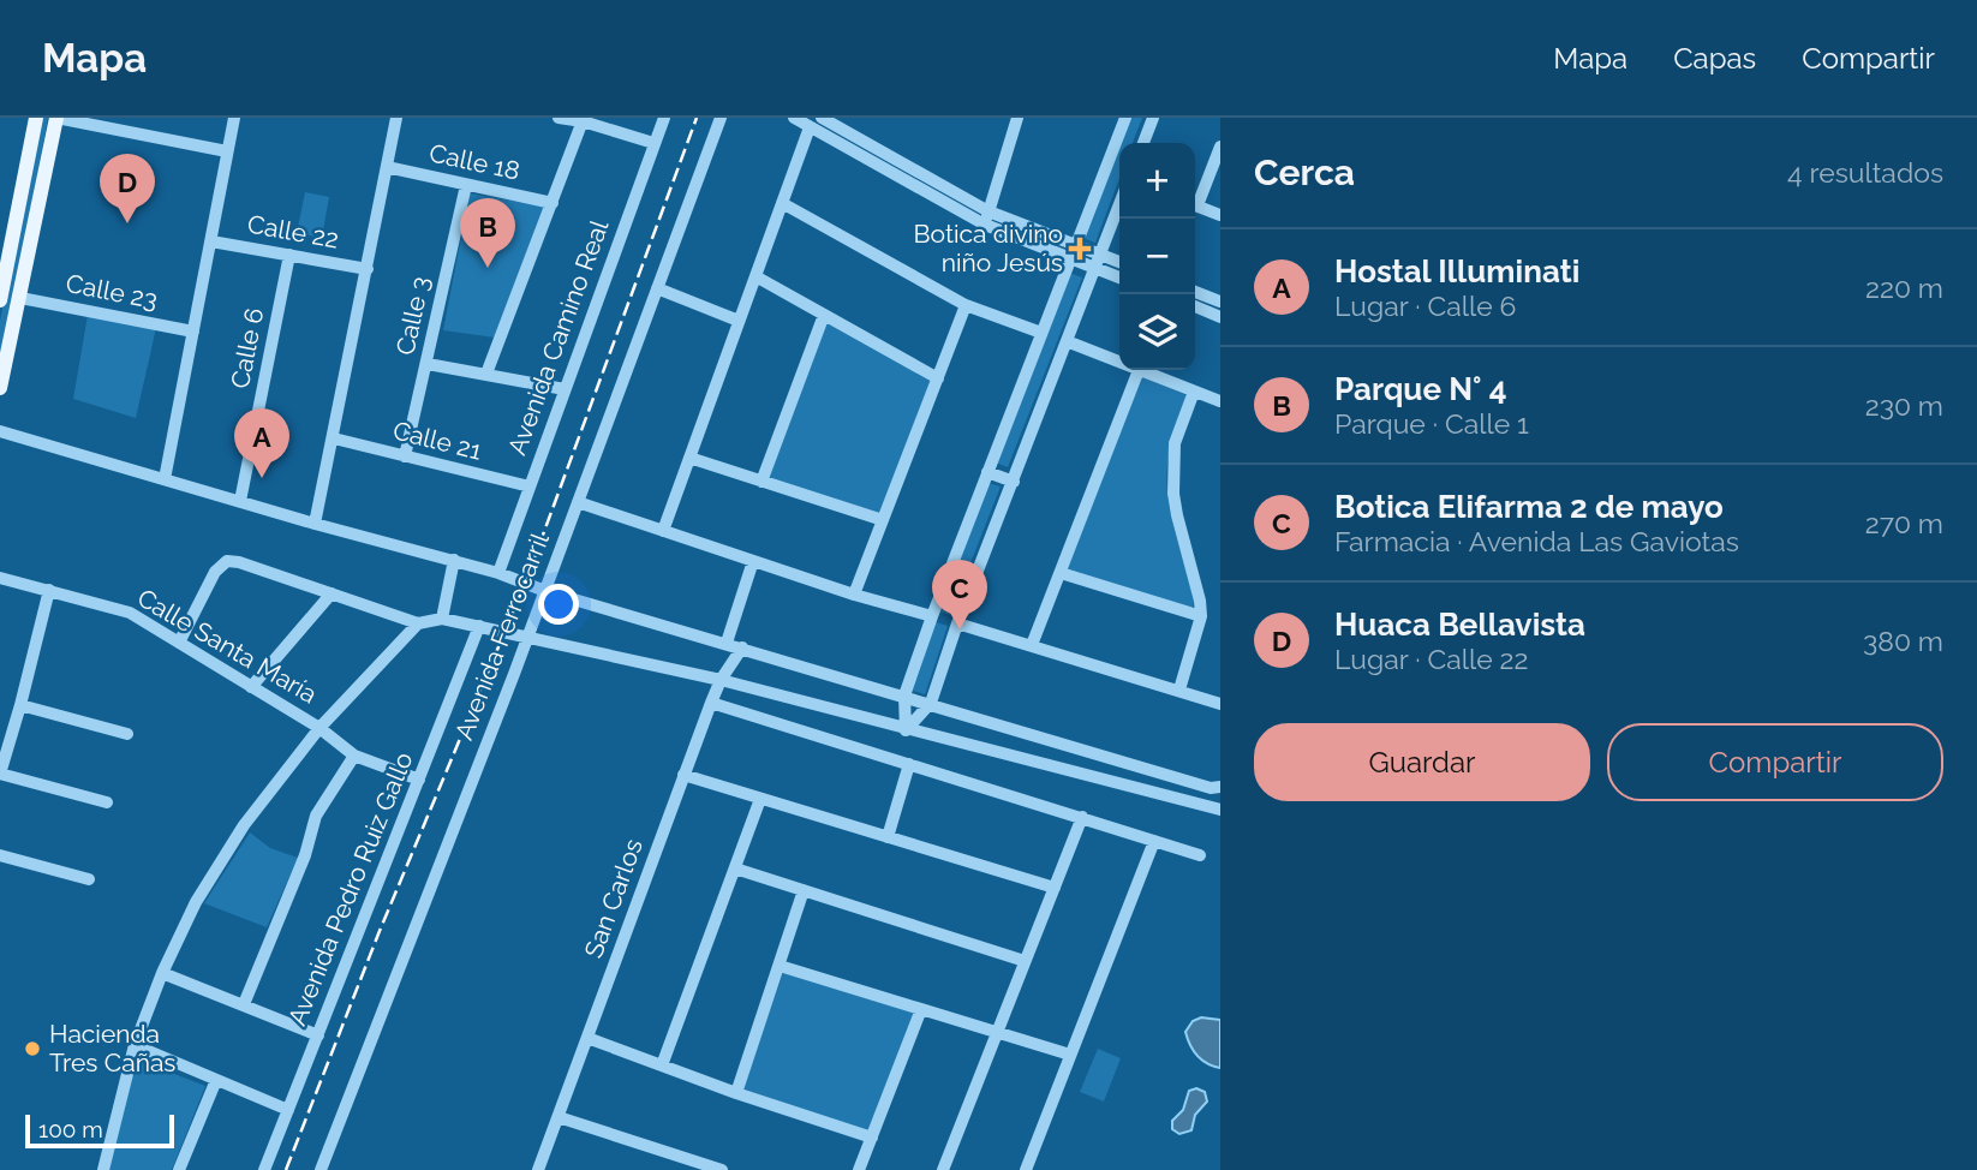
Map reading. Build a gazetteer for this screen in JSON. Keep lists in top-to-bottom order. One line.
{"streets":{"street":["Calle 18","Calle 22","Calle 23","Calle 3","Avenida Camino Real","Calle 6","Calle 21","Avenida Ferrocarril","Calle Santa María","Avenida Pedro Ruiz Gallo","San Carlos"]},"crossings":[["Calle 18","Calle 3"],["Calle 22","Calle 6"],["Calle 3","Calle 21"],["Avenida Camino Real","Calle 21"],["Calle Santa María","Avenida Pedro Ruiz Gallo"]],"places":{"health":["Botica divino niño Jesús"],"other":["Hacienda Tres Cañas"]},"scale_bar":"100 m","page":{"header":"Mapa","nav":["Mapa","Capas","Compartir"],"heading":["Cerca","4 resultados"],"map_buttons":["+","−"],"pins":["D","B","A","C"],"list":[{"mark":"A","name":"Hostal Illuminati","note":"Lugar · Calle 6","value":"220 m"},{"mark":"B","name":"Parque N° 4","note":"Parque · Calle 1","value":"230 m"},{"mark":"C","name":"Botica Elifarma 2 de mayo","note":"Farmacia · Avenida Las Gaviotas","value":"270 m"},{"mark":"D","name":"Huaca Bellavista","note":"Lugar · Calle 22","value":"380 m"}],"buttons":["Guardar","Compartir"],"scale":"100 m"}}
